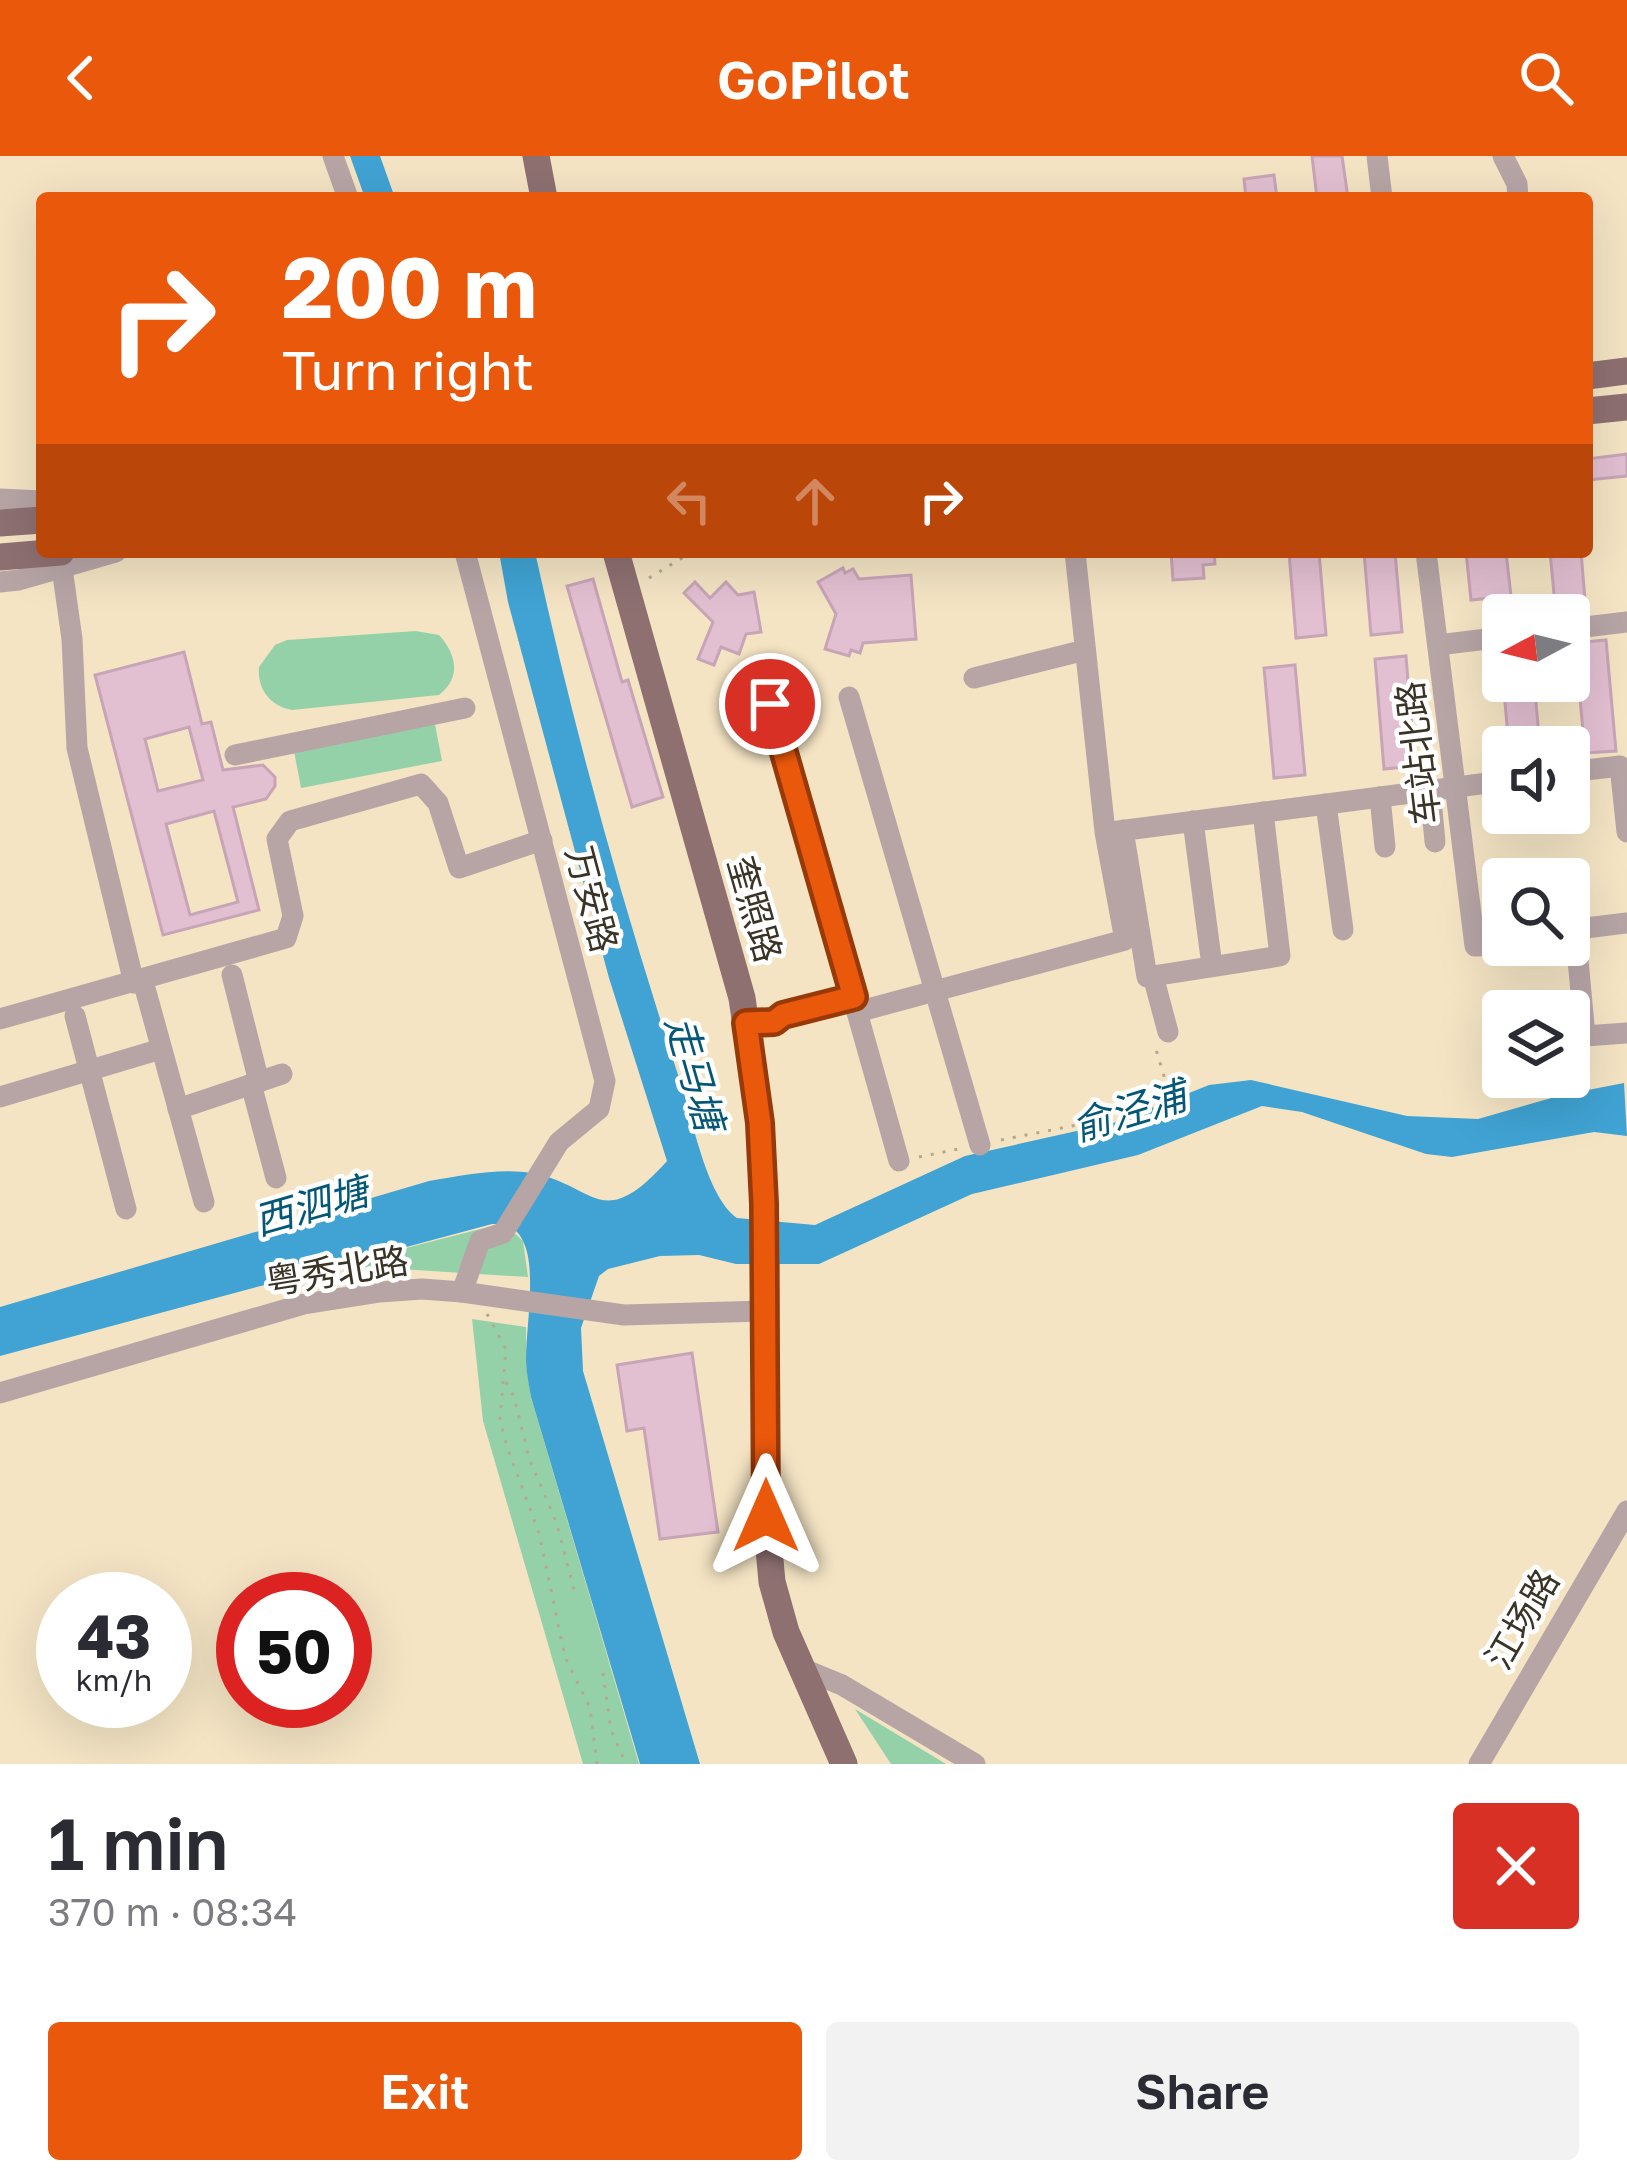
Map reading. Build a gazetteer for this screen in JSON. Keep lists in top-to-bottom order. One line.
{"streets":{"main road":["奎照路"],"street":["车站北路","万安路","粤秀北路","江场路"]},"crossings":[["万安路","粤秀北路"],["奎照路","粤秀北路"]],"water":["走马塘","俞泾浦","西泗塘"],"north":"left","page":{"header":"GoPilot","turn":["200 m","Turn right"],"speed":"43 km/h","limit":"50","heading":["1 min","370 m · 08:34"],"buttons":["Exit","Share"]}}
